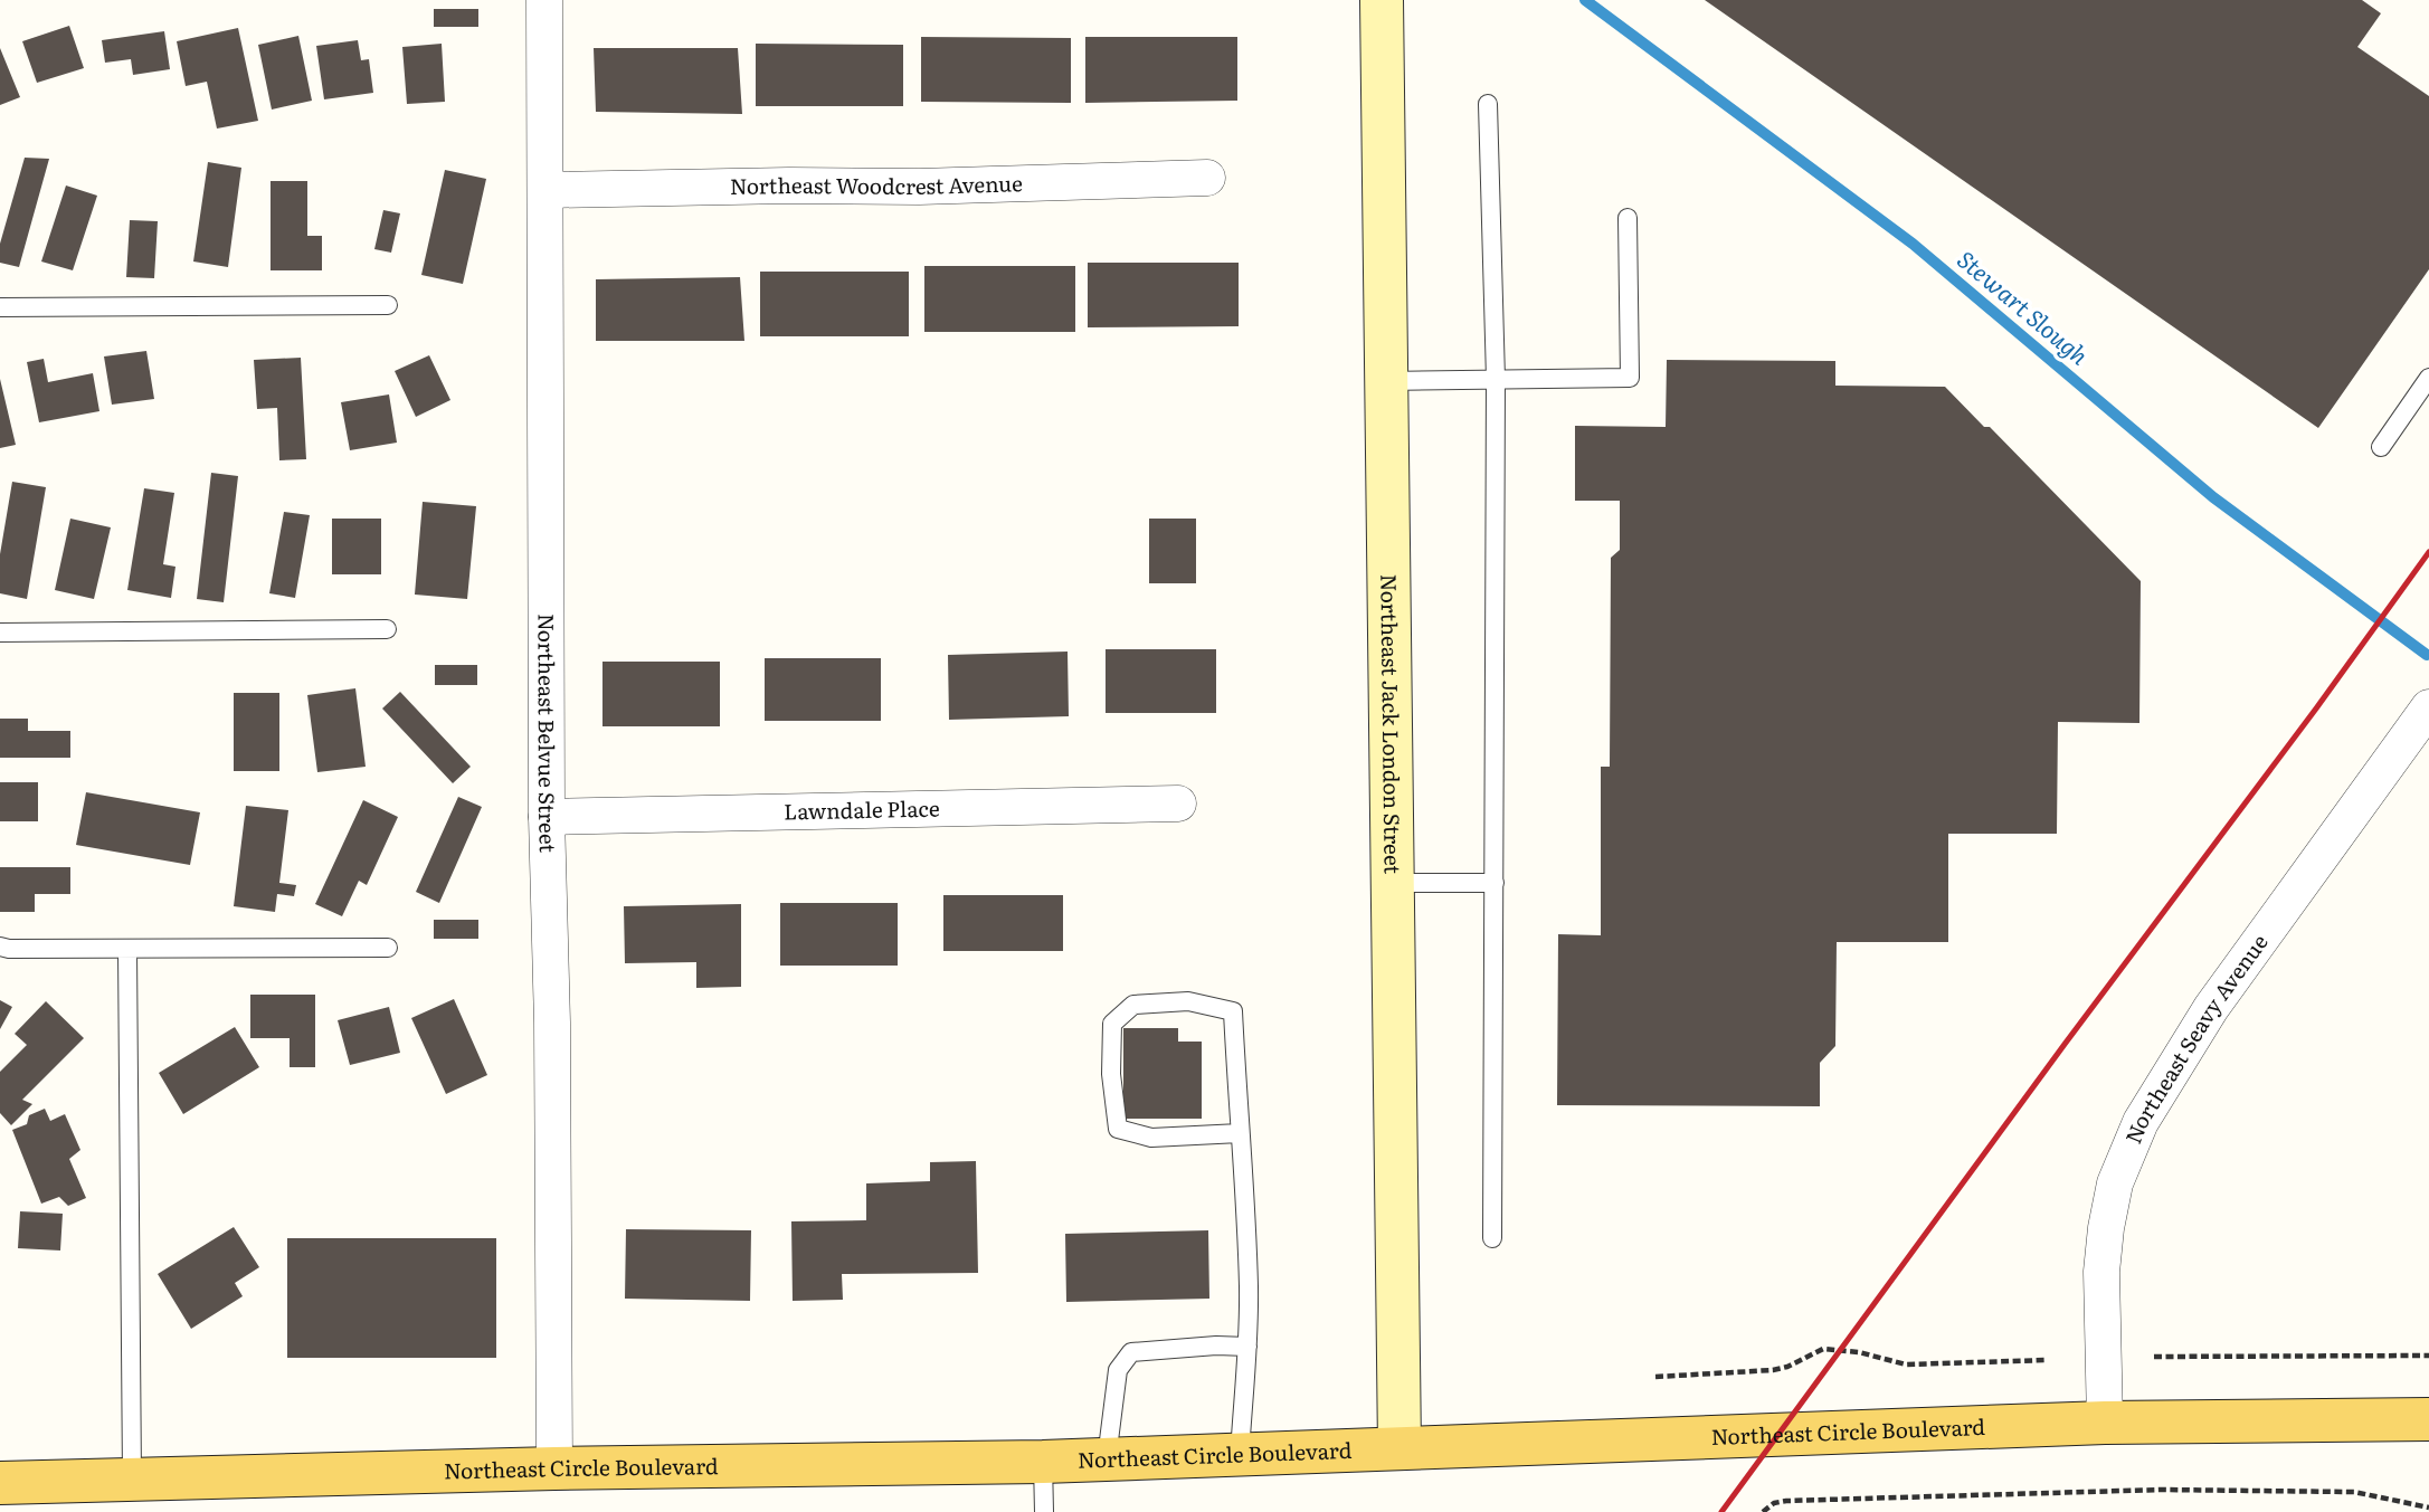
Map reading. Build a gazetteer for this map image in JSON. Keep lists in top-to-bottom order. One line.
{"streets":{"main road":["Northeast Circle Boulevard"],"street":["Northeast Woodcrest Avenue","Northeast Jack London Street","Northeast Belvue Street","Lawndale Place","Northeast Seavy Avenue"]},"crossings":[["Northeast Woodcrest Avenue","Northeast Belvue Street"],["Northeast Jack London Street","Northeast Circle Boulevard"],["Northeast Belvue Street","Lawndale Place"],["Northeast Belvue Street","Northeast Circle Boulevard"],["Northeast Seavy Avenue","Northeast Circle Boulevard"]],"water":["Stewart Slough"]}
